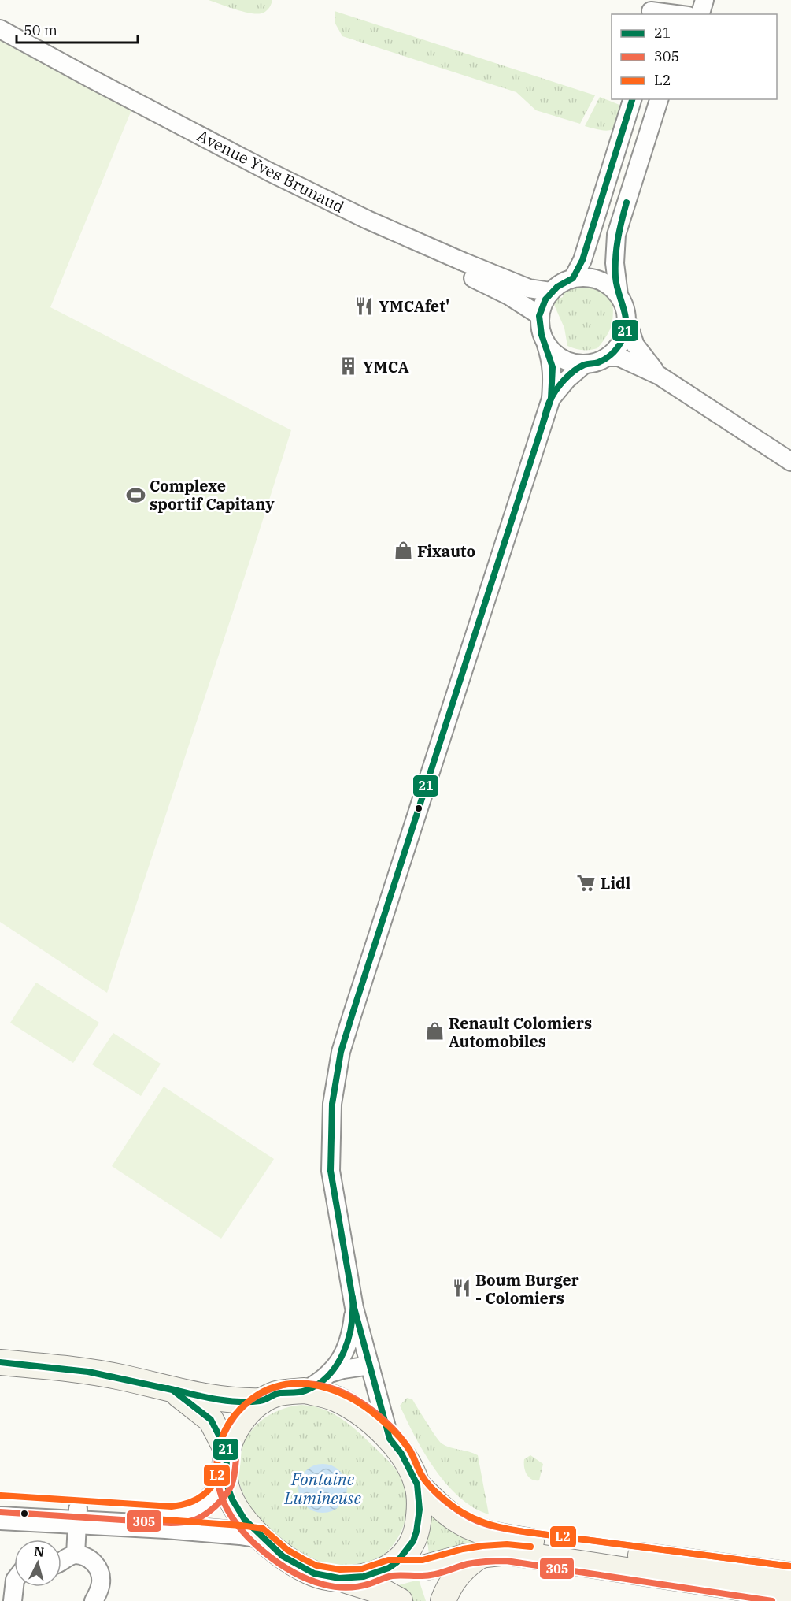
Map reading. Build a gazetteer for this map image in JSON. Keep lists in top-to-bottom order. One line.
{"streets":{"street":["Avenue Yves Brunaud"]},"water":["Fontaine Lumineuse"],"places":{"restaurant":["YMCAfet'","Boum Burger - Colomiers"],"building":["YMCA"],"sports":["Complexe sportif Capitany"],"shop":["Fixauto","Renault Colomiers Automobiles"],"supermarket":["Lidl"]},"lines":["transit line 21","transit line 305","transit line L2"],"legend":["21","305","L2"],"scale_bar":"50 m","north":"top"}
